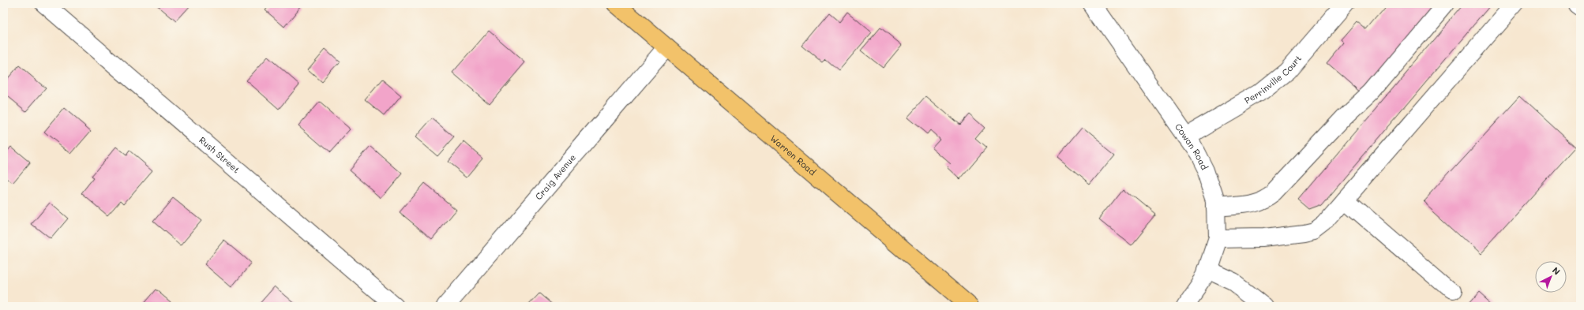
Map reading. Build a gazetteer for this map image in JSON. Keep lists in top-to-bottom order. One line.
{"streets":{"main road":["Warren Road"],"street":["Perrinville Court","Cowan Road","Rush Street","Craig Avenue"]},"crossings":[["Perrinville Court","Cowan Road"],["Warren Road","Craig Avenue"]],"north":"top right"}
